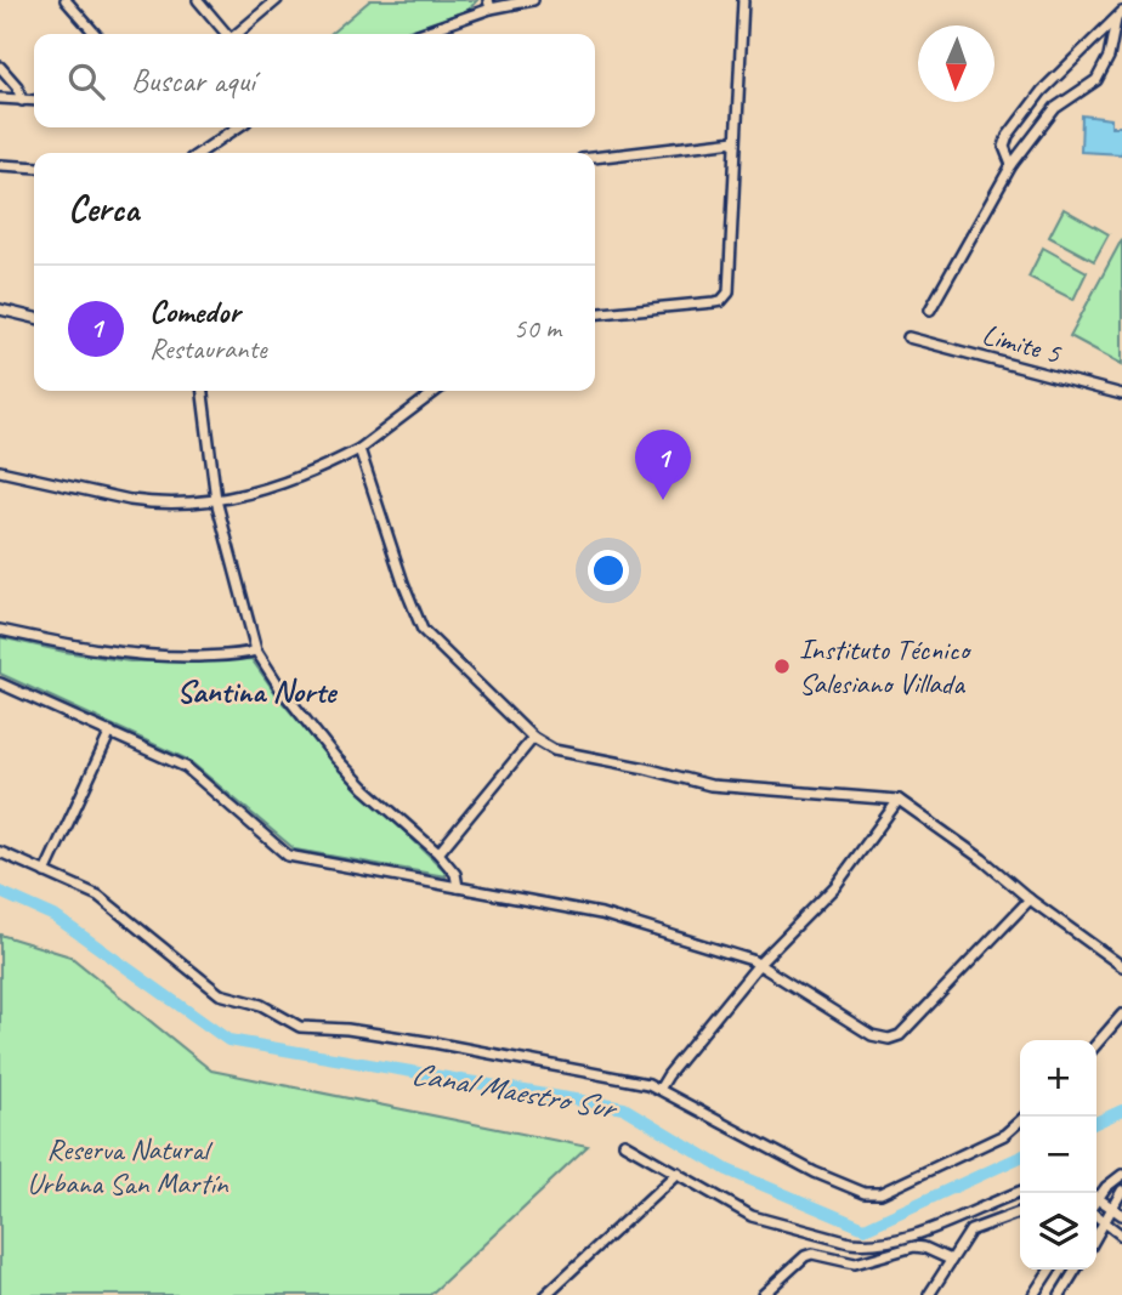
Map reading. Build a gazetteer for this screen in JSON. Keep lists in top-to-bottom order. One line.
{"streets":{"street":["Limite 5"]},"districts":["Santina Norte"],"water":["Canal Maestro Sur"],"parks":["Reserva Natural Urbana San Martín"],"places":["Instituto Técnico Salesiano Villada"],"north":"bottom","page":{"search":"Buscar aquí","heading":"Cerca","list":[{"mark":"1","name":"Comedor","note":"Restaurante","value":"50 m"}],"pins":"1","map_buttons":["+","−"]}}
